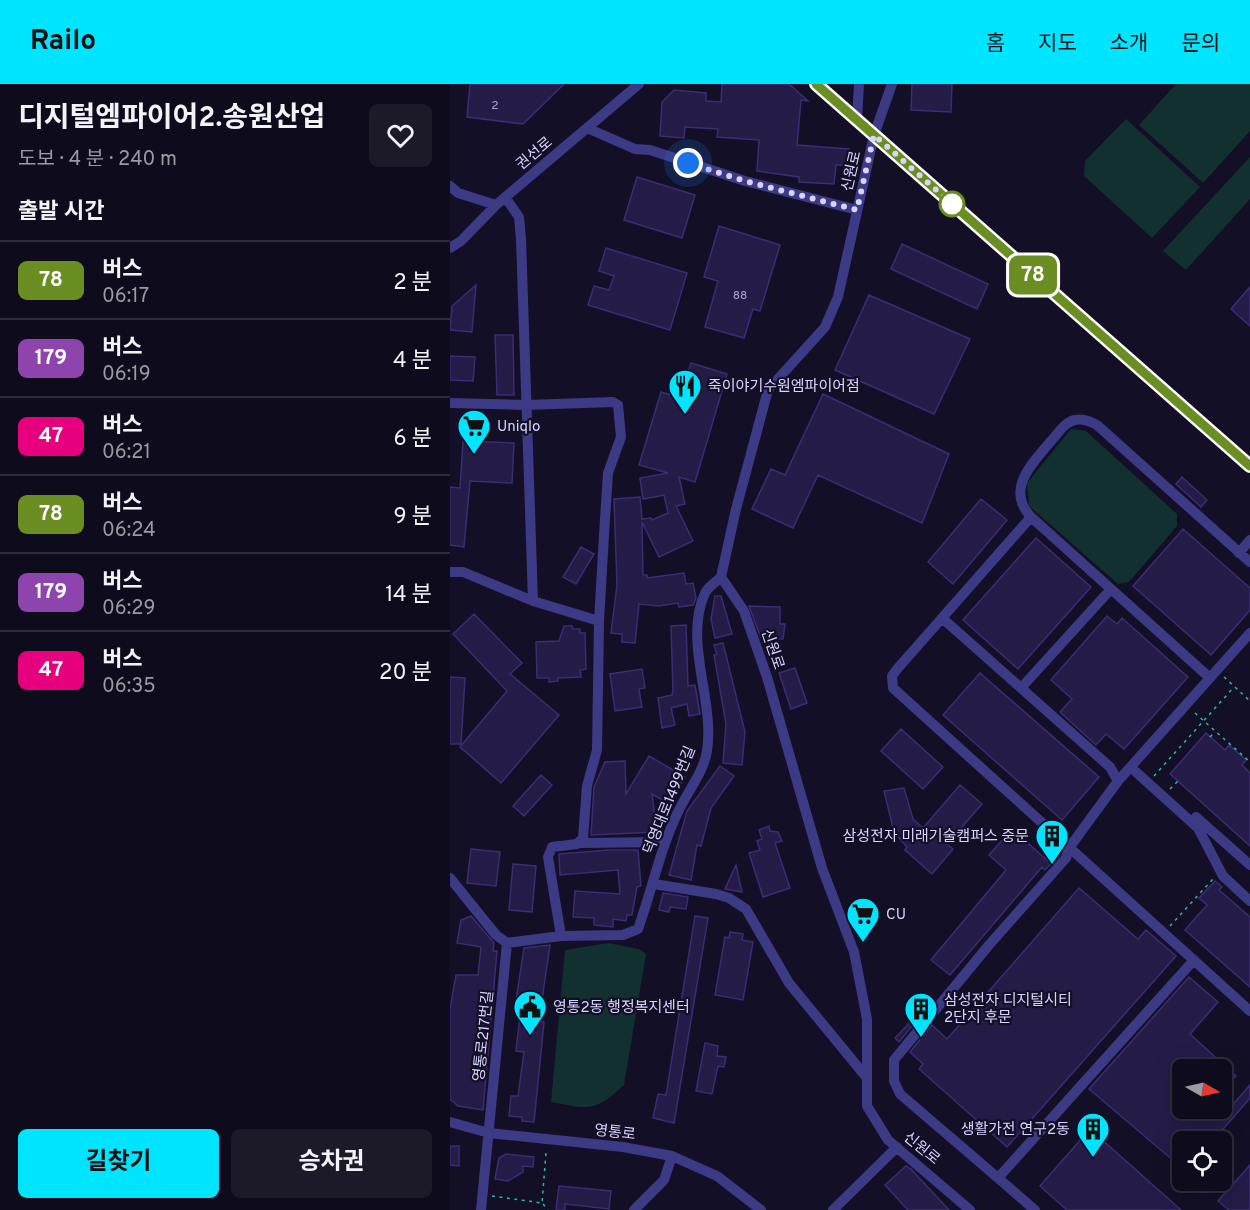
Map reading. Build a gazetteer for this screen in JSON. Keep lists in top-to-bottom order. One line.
{"streets":{"street":["권선로","신원로","덕영대로1499번길","영통로217번길","영통로"]},"crossings":[["신원로","덕영대로1499번길"],["덕영대로1499번길","영통로217번길"],["영통로217번길","영통로"]],"places":{"restaurant":["죽이야기수원엠파이어점"],"supermarket":["Uniqlo","CU"],"building":["삼성전자 미래기술캠퍼스 중문","삼성전자 디지털시티 2단지 후문","생활가전 연구2동"],"public building":["영통2동 행정복지센터"]},"lines":["bus line 78"],"house_numbers":["2","88"],"north":"right","page":{"header":"Railo","nav":["홈","지도","소개","문의"],"heading":[["디지털엠파이어2.송원산업","도보 · 4 분 · 240 m"],"출발 시간"],"on_map":"78","list":[{"mark":"78","name":"버스","note":"06:17","value":"2 분"},{"mark":"179","name":"버스","note":"06:19","value":"4 분"},{"mark":"47","name":"버스","note":"06:21","value":"6 분"},{"mark":"78","name":"버스","note":"06:24","value":"9 분"},{"mark":"179","name":"버스","note":"06:29","value":"14 분"},{"mark":"47","name":"버스","note":"06:35","value":"20 분"}],"buttons":["길찾기","승차권"]}}
